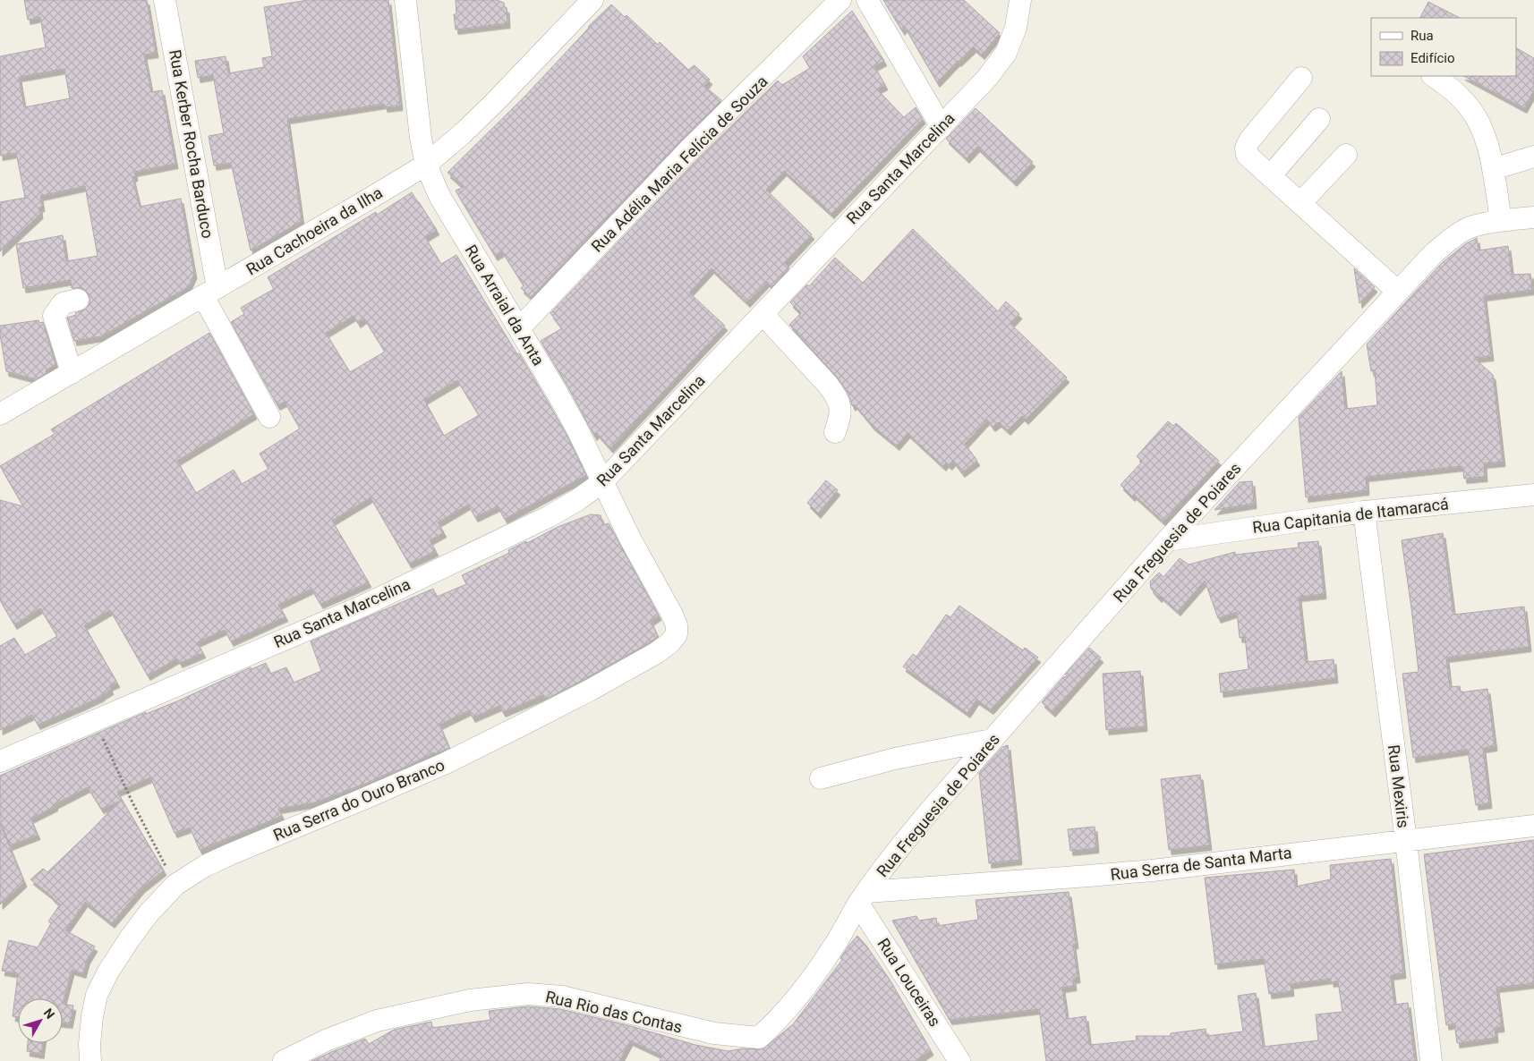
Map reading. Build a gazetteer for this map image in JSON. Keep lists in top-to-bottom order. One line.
{"streets":{"street":["Rua Kerber Rocha Barduco","Rua Adélia Maria Felícia de Souza","Rua Santa Marcelina","Rua Cachoeira da Ilha","Rua Arraial da Anta","Rua Capitania de Itamaracá","Rua Freguesia de Poiares","Rua Mexiris","Rua Serra do Ouro Branco","Rua Serra de Santa Marta","Rua Louceiras","Rua Rio das Contas"]},"crossings":[["Rua Kerber Rocha Barduco","Rua Cachoeira da Ilha"],["Rua Adélia Maria Felícia de Souza","Rua Arraial da Anta"],["Rua Santa Marcelina","Rua Arraial da Anta"],["Rua Cachoeira da Ilha","Rua Arraial da Anta"],["Rua Arraial da Anta","Rua Serra do Ouro Branco"],["Rua Capitania de Itamaracá","Rua Freguesia de Poiares"],["Rua Capitania de Itamaracá","Rua Mexiris"],["Rua Freguesia de Poiares","Rua Serra de Santa Marta"],["Rua Freguesia de Poiares","Rua Louceiras"],["Rua Freguesia de Poiares","Rua Rio das Contas"],["Rua Mexiris","Rua Serra de Santa Marta"],["Rua Serra de Santa Marta","Rua Louceiras"],["Rua Serra de Santa Marta","Rua Rio das Contas"],["Rua Louceiras","Rua Rio das Contas"]],"legend":["Rua","Edifício"],"north":"top right"}
